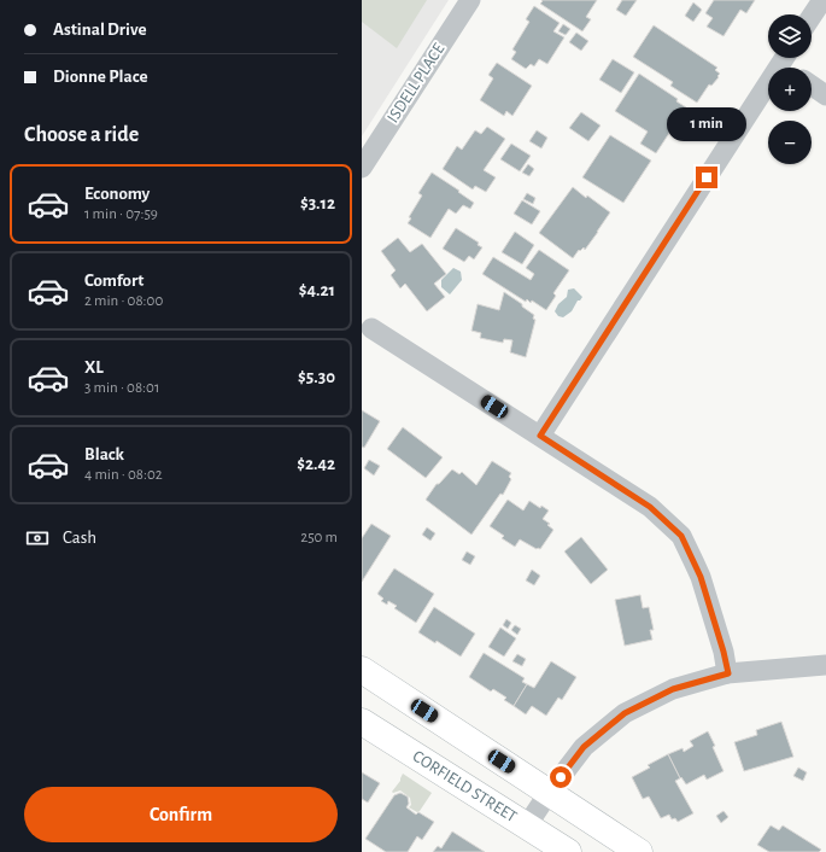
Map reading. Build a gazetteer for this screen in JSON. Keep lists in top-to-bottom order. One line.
{"streets":{"main road":["CORFIELD STREET"],"street":["ISDELL PLACE"]},"page":{"banner":["Astinal Drive","Dionne Place"],"map_buttons":["+","−"],"heading":"Choose a ride","bubble":"1 min","list":[{"name":"Economy","note":"1 min · 07:59","value":"$3.12"},{"name":"Comfort","note":"2 min · 08:00","value":"$4.21"},{"name":"XL","note":"3 min · 08:01","value":"$5.30"},{"name":"Black","note":"4 min · 08:02","value":"$2.42"}],"pay":["Cash","250 m"],"buttons":"Confirm"}}
